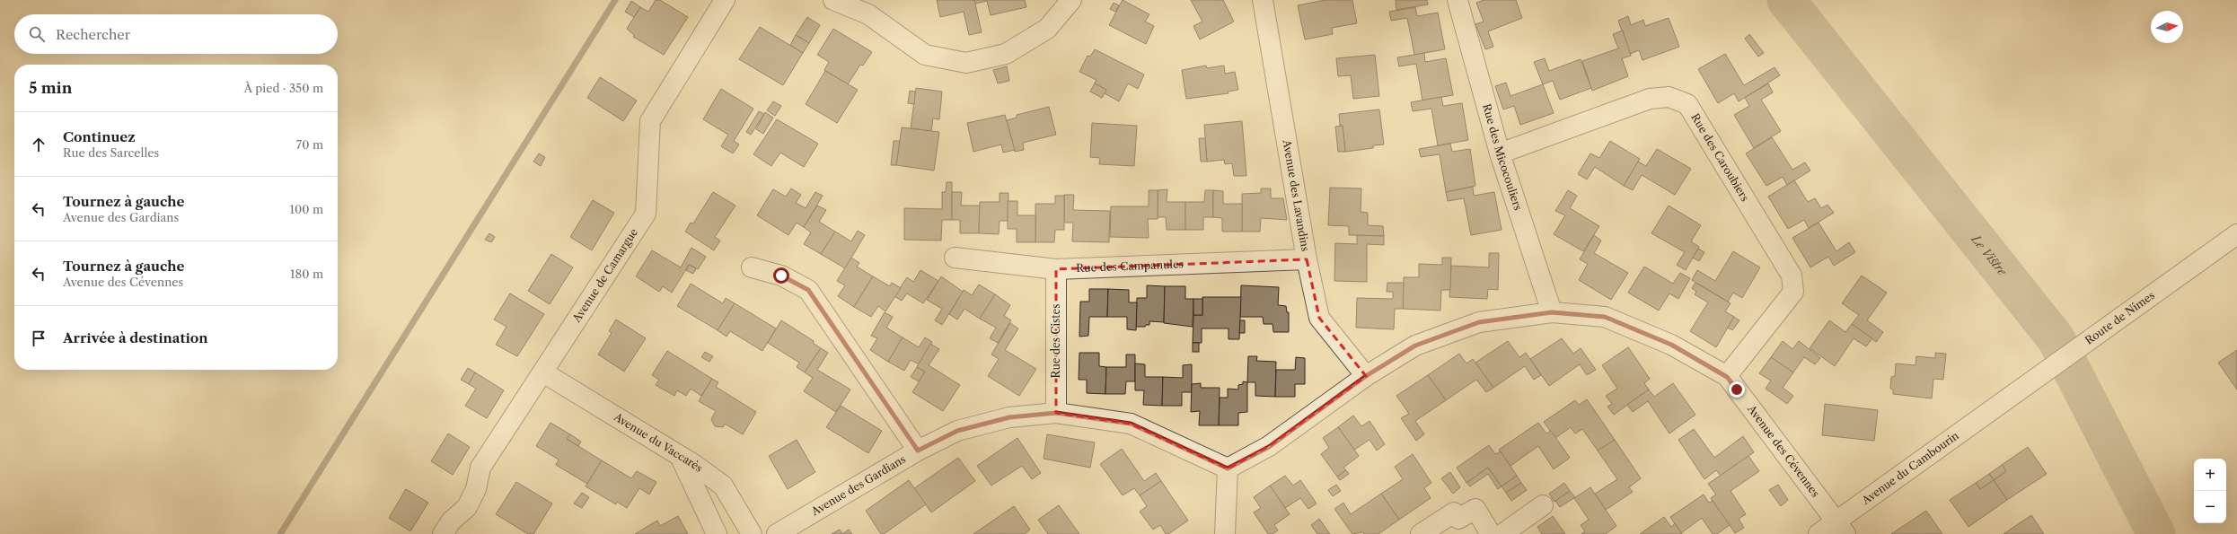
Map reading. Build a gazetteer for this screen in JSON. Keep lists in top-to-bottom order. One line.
{"streets":{"street":["Rue des Micocouliers","Rue des Caroubiers","Avenue des Lavandins","Rue des Campanules","Avenue de Camargue","Route de Nîmes","Rue des Cistes","Avenue du Vaccarès","Avenue des Cévennes","Avenue du Cambourin","Avenue des Gardians"]},"crossings":[["Rue des Micocouliers","Rue des Caroubiers"],["Rue des Micocouliers","Avenue des Cévennes"],["Rue des Caroubiers","Avenue des Cévennes"],["Avenue des Lavandins","Rue des Campanules"],["Avenue des Lavandins","Avenue des Cévennes"],["Rue des Campanules","Rue des Cistes"],["Avenue de Camargue","Avenue du Vaccarès"],["Route de Nîmes","Avenue du Cambourin"],["Rue des Cistes","Avenue des Gardians"],["Avenue des Cévennes","Avenue du Cambourin"],["Avenue des Cévennes","Avenue des Gardians"]],"water":["Le Vistre"],"north":"right","page":{"search":"Rechercher","heading":["5 min","À pied · 350 m"],"list":[["Continuez","Rue des Sarcelles","70 m"],["Tournez à gauche","Avenue des Gardians","100 m"],["Tournez à gauche","Avenue des Cévennes","180 m"],"Arrivée à destination"],"map_buttons":["+","−"]}}
